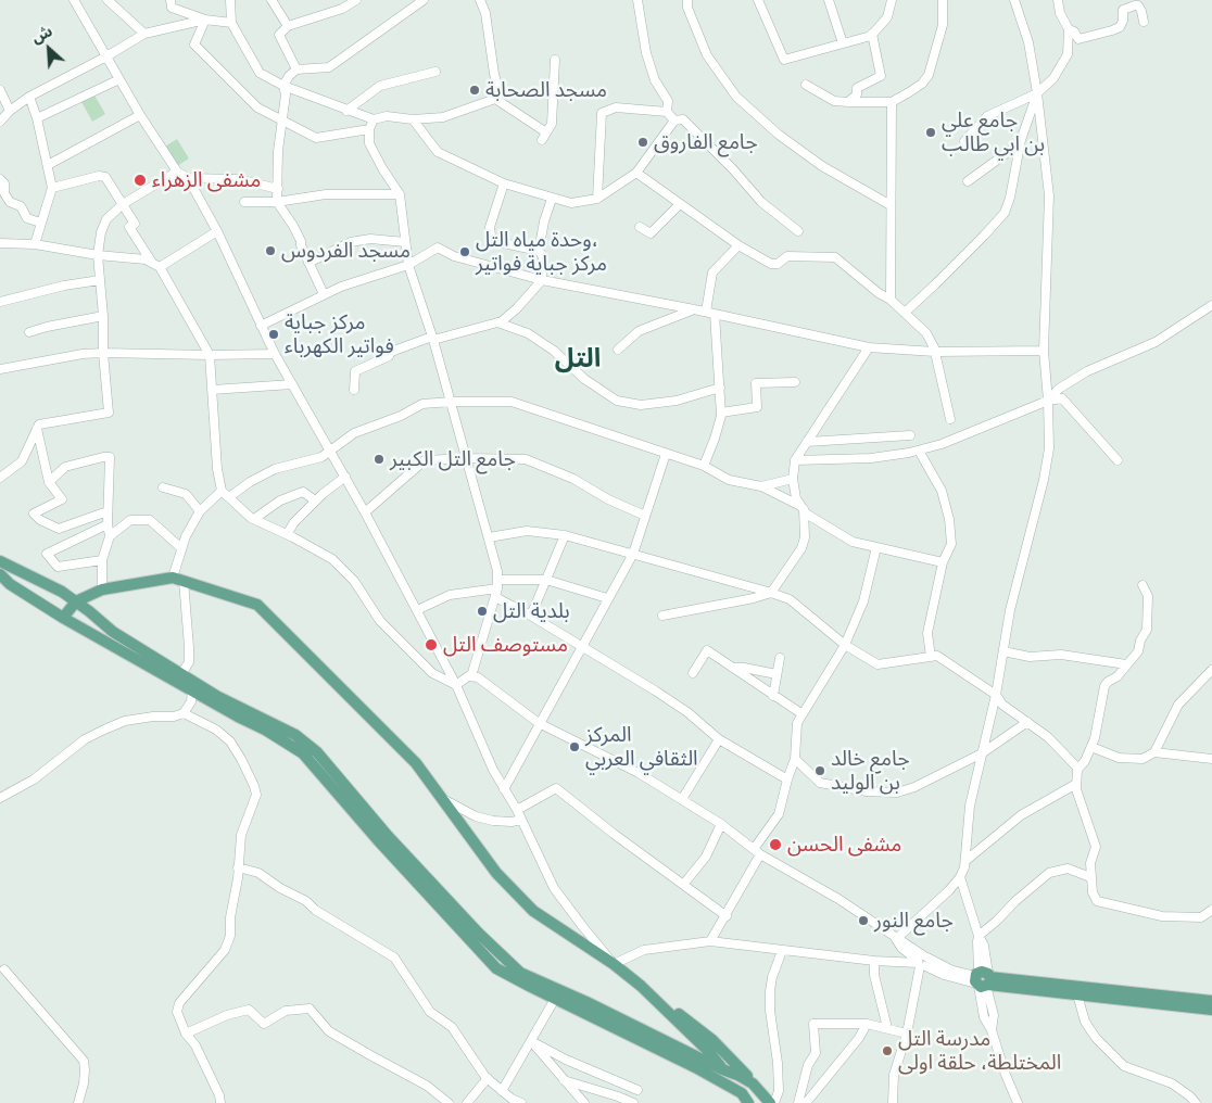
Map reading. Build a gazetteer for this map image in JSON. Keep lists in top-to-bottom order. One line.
{"districts":["التل"],"places":["مسجد الصحابة","جامع علي بن ابي طالب","جامع الفاروق","مشفى الزهراء","مسجد الفردوس","وحدة مياه التل، مركز جباية فواتير","مركز جباية فواتير الكهرباء","جامع التل الكبير","بلدية التل","مستوصف التل","المركز الثقافي العربي","جامع خالد بن الوليد","مشفى الحسن","جامع النور","مدرسة التل المختلطة، حلقة اولى"],"north":"top left"}
